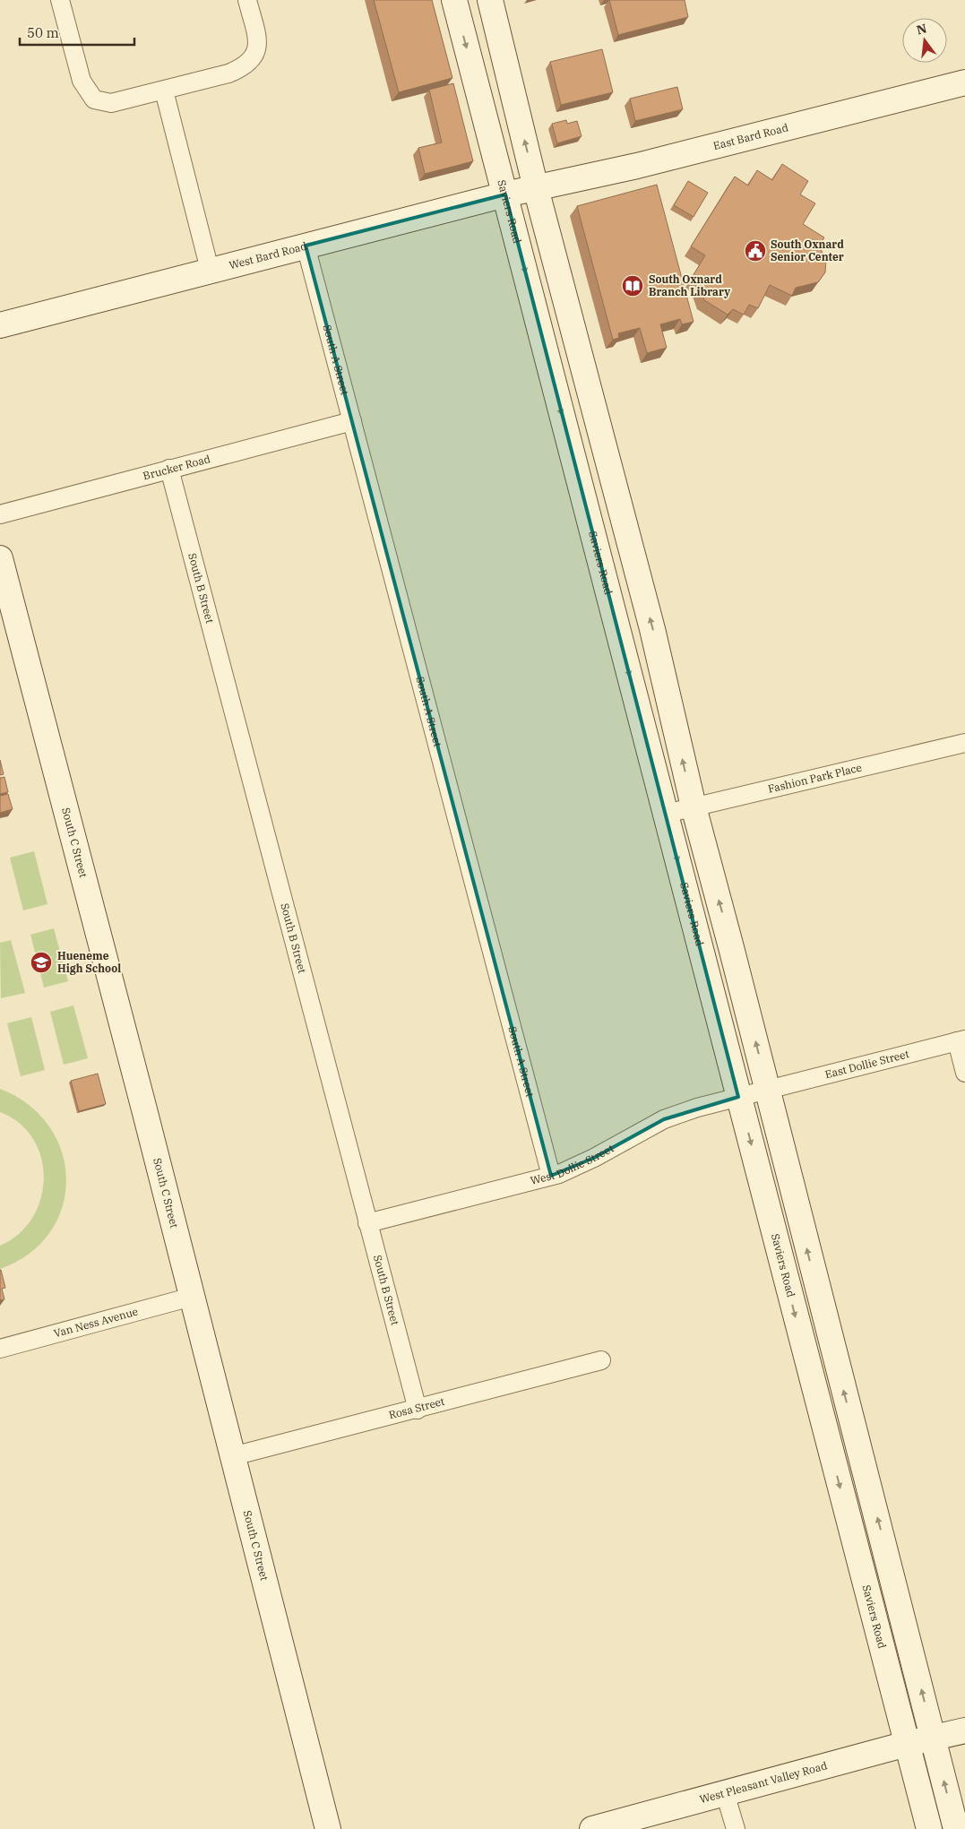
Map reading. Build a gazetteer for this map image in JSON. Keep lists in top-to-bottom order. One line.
{"streets":{"main road":["East Bard Road","Saviers Road","West Bard Road","South C Street","West Pleasant Valley Road"],"street":["South A Street","Brucker Road","South B Street","Fashion Park Place","East Dollie Street","West Dollie Street","Van Ness Avenue","Rosa Street"]},"crossings":[["East Bard Road","West Bard Road"],["Saviers Road","West Bard Road"],["Saviers Road","Fashion Park Place"],["Saviers Road","West Dollie Street"],["Saviers Road","West Pleasant Valley Road"],["West Bard Road","South A Street"],["South A Street","Brucker Road"],["South A Street","West Dollie Street"],["Brucker Road","South B Street"],["South B Street","West Dollie Street"],["South B Street","Rosa Street"],["South C Street","Van Ness Avenue"],["South C Street","Rosa Street"],["East Dollie Street","West Dollie Street"]],"places":{"public building":["South Oxnard Senior Center"],"library":["South Oxnard Branch Library"],"school or university":["Hueneme High School"]},"scale_bar":"50 m","north":"top"}
